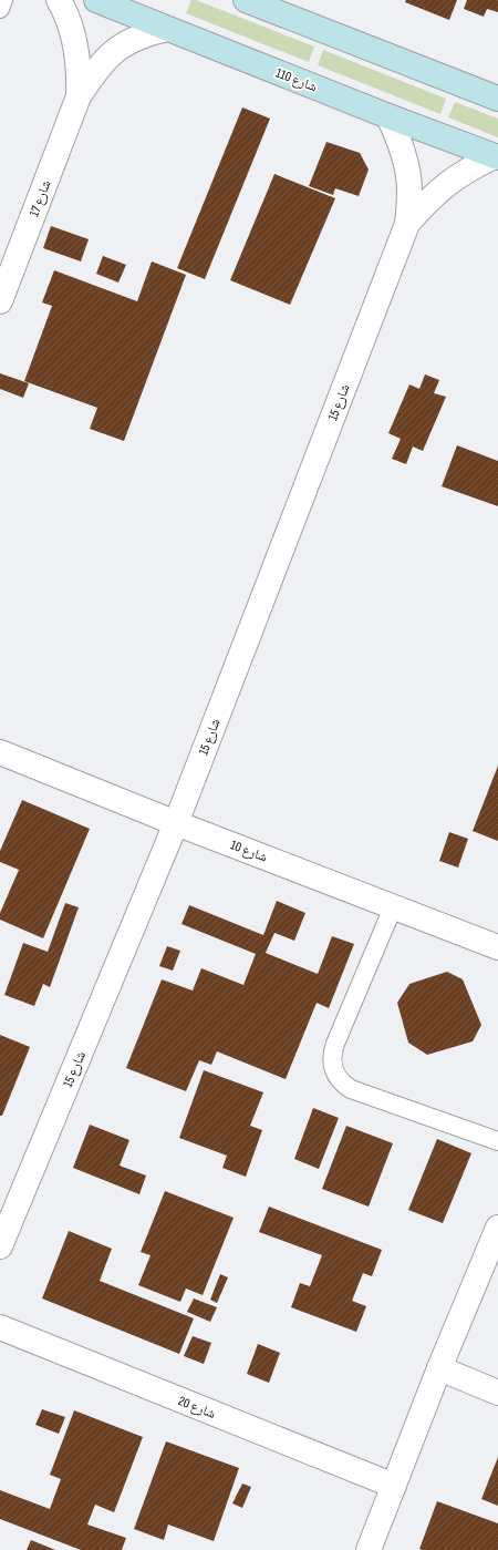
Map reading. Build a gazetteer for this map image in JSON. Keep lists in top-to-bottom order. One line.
{"streets":{"main road":["شارع 110"],"street":["شارع 17","شارع 15","شارع 10","شارع 20"]},"crossings":[["شارع 110","شارع 17"],["شارع 110","شارع 15"],["شارع 15","شارع 10"]]}
